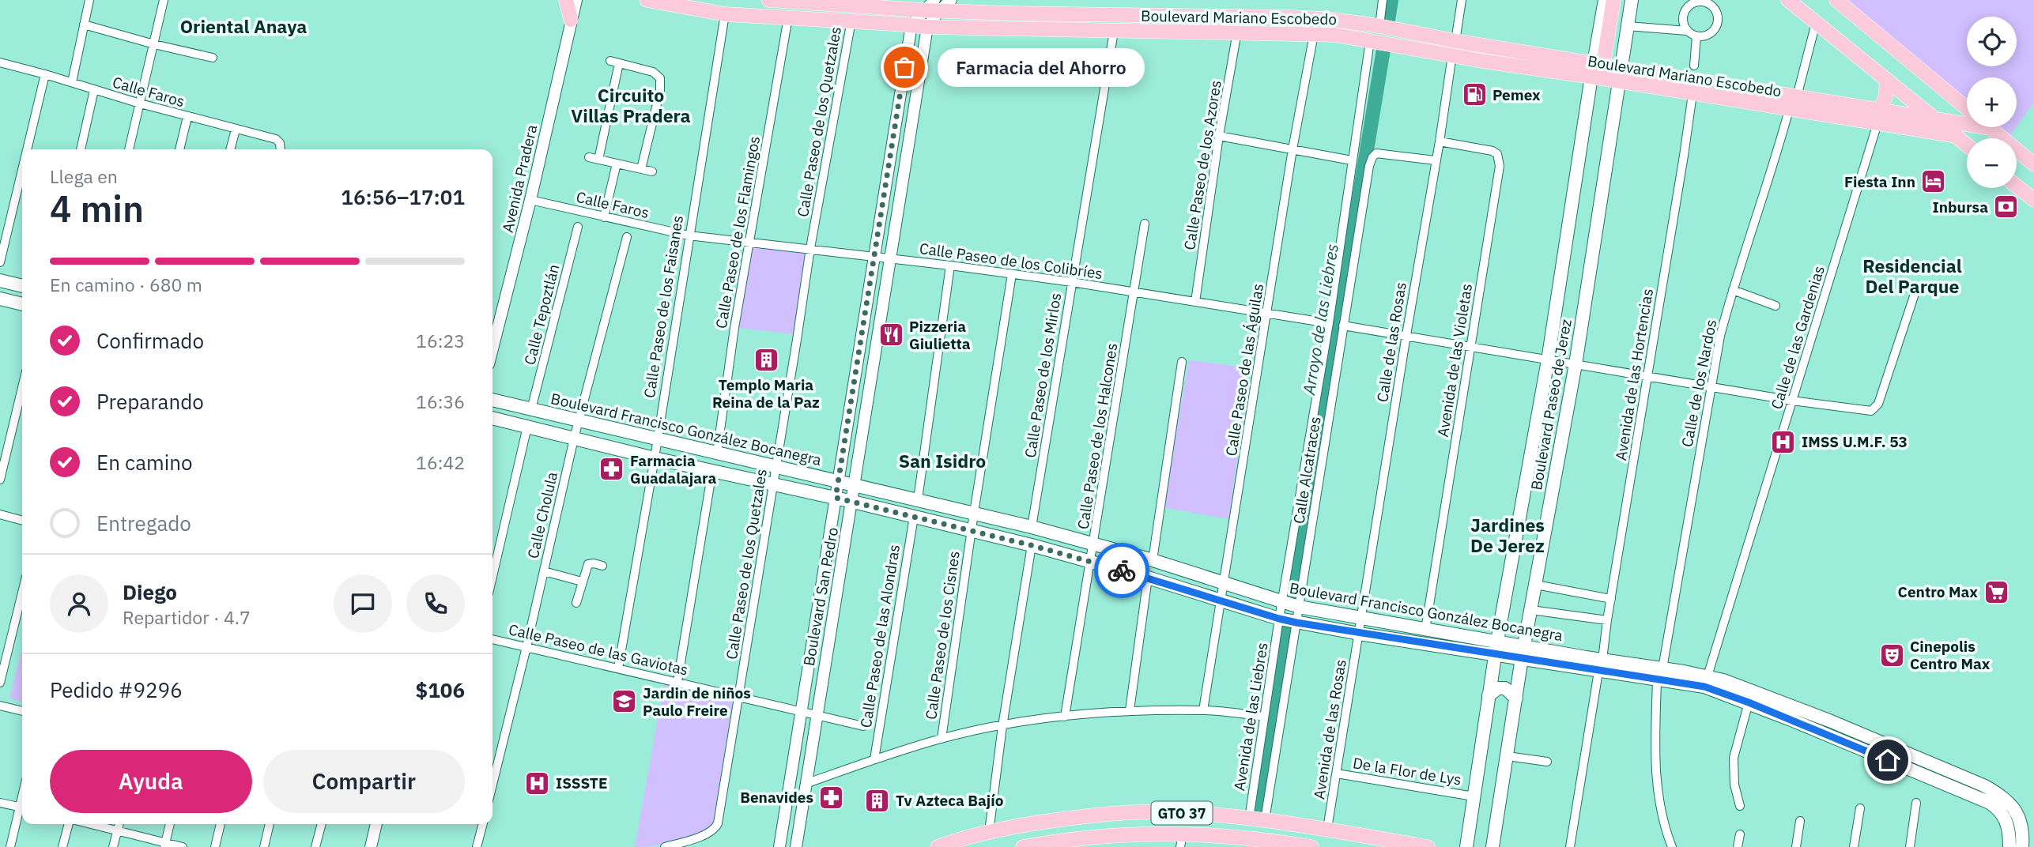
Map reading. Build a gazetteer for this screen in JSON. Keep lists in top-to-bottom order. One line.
{"streets":{"main road":["Boulevard Mariano Escobedo","Boulevard Paseo de Jerez","Boulevard Francisco González Bocanegra","GTO 37"],"street":["Calle Faros","Calle Paseo de los Quetzales","Calle Paseo de los Azores","Avenida Pradera","Calle Paseo de los Flamingos","Calle Paseo de los Colibríes","Calle Paseo de los Faisanes","Calle Tepoztlán","Calle de las Gardenias","Calle de las Rosas","Avenida de las Violetas","Calle Paseo de las Águilas","Avenida de las Hortencias","Calle Paseo de los Mirlos","Calle de los Nardos","Calle Paseo de los Halcones","Calle Alcatraces","Calle Cholula","Boulevard San Pedro","Calle Paseo de los Cisnes","Calle Paseo de las Alondras","Calle Paseo de las Gaviotas","Avenida de las Liebres","Avenida de las Rosas","De la Flor de Lys"]},"crossings":[["Boulevard Mariano Escobedo","Calle Paseo de los Quetzales"],["Boulevard Mariano Escobedo","Calle Paseo de los Azores"],["Boulevard Mariano Escobedo","Calle Paseo de los Flamingos"],["Boulevard Mariano Escobedo","Calle Paseo de los Faisanes"],["Boulevard Mariano Escobedo","Calle de las Gardenias"],["Boulevard Mariano Escobedo","Calle de las Rosas"],["Boulevard Mariano Escobedo","Calle Paseo de las Águilas"],["Boulevard Mariano Escobedo","Avenida de las Hortencias"],["Boulevard Mariano Escobedo","Calle Paseo de los Mirlos"],["Boulevard Mariano Escobedo","Calle de los Nardos"],["Boulevard Mariano Escobedo","Boulevard Paseo de Jerez"],["Boulevard Mariano Escobedo","Boulevard San Pedro"],["Boulevard Mariano Escobedo","Avenida de las Liebres"],["Calle Faros","Avenida Pradera"],["Calle Faros","Calle Paseo de los Colibríes"],["Calle Faros","Calle Paseo de los Faisanes"],["Calle Paseo de los Quetzales","Calle Paseo de los Colibríes"],["Calle Paseo de los Quetzales","Boulevard Francisco González Bocanegra"],["Calle Paseo de los Quetzales","Calle Paseo de las Gaviotas"],["Calle Paseo de los Azores","Calle Paseo de los Colibríes"],["Calle Paseo de los Flamingos","Calle Paseo de los Colibríes"],["Calle Paseo de los Flamingos","Boulevard Francisco González Bocanegra"],["Calle Paseo de los Colibríes","Calle Paseo de los Faisanes"],["Calle Paseo de los Colibríes","Calle Paseo de las Águilas"],["Calle Paseo de los Colibríes","Calle Paseo de los Mirlos"],["Calle Paseo de los Colibríes","Calle Paseo de los Halcones"],["Calle Paseo de los Colibríes","Boulevard San Pedro"],["Calle Paseo de los Colibríes","Calle Paseo de los Cisnes"],["Calle Paseo de los Colibríes","Avenida de las Liebres"],["Calle Paseo de los Faisanes","Boulevard Francisco González Bocanegra"],["Calle Paseo de los Faisanes","Calle Paseo de las Gaviotas"],["Calle Tepoztlán","Boulevard Francisco González Bocanegra"],["Calle de las Gardenias","Boulevard Francisco González Bocanegra"],["Calle de las Rosas","Avenida de las Violetas"],["Calle de las Rosas","Boulevard Francisco González Bocanegra"],["Calle de las Rosas","Calle Alcatraces"],["Calle de las Rosas","Avenida de las Rosas"],["Avenida de las Violetas","Boulevard Francisco González Bocanegra"],["Calle Paseo de las Águilas","Boulevard Francisco González Bocanegra"],["Avenida de las Hortencias","Boulevard Francisco González Bocanegra"],["Calle Paseo de los Mirlos","Boulevard Francisco González Bocanegra"],["Calle de los Nardos","Boulevard Francisco González Bocanegra"],["Boulevard Paseo de Jerez","Boulevard Francisco González Bocanegra"],["Boulevard Paseo de Jerez","De la Flor de Lys"],["Boulevard Francisco González Bocanegra","Calle Paseo de los Halcones"],["Boulevard Francisco González Bocanegra","Calle Alcatraces"],["Boulevard Francisco González Bocanegra","Calle Cholula"],["Boulevard Francisco González Bocanegra","Boulevard San Pedro"],["Boulevard Francisco González Bocanegra","Calle Paseo de los Cisnes"],["Boulevard Francisco González Bocanegra","Calle Paseo de las Alondras"],["Boulevard Francisco González Bocanegra","Avenida de las Liebres"],["Boulevard Francisco González Bocanegra","Avenida de las Rosas"],["Calle Alcatraces","GTO 37"],["Calle Cholula","Calle Paseo de las Gaviotas"],["Boulevard San Pedro","Calle Paseo de las Gaviotas"],["Avenida de las Liebres","GTO 37"],["Avenida de las Rosas","De la Flor de Lys"],["Avenida de las Rosas","GTO 37"]],"districts":["Oriental Anaya","Circuito Villas Pradera","Residencial Del Parque","San Isidro","Jardines De Jerez"],"water":["Arroyo de las Liebres"],"places":{"other":["Farmacia del Ahorro"],"fuel station":["Pemex"],"hotel":["Fiesta Inn"],"bank":["Inbursa"],"restaurant":["Pizzeria Giulietta"],"building":["Templo Maria Reina de la Paz","Tv Azteca Bajío"],"hospital":["IMSS U.M.F. 53","ISSSTE"],"pharmacy":["Farmacia Guadalajara","Benavides"],"supermarket":["Centro Max"],"theatre":["Cinepolis Centro Max"],"school or university":["Jardin de niños Paulo Freire"]},"page":{"map_buttons":["+","−"],"bubble":"Farmacia del Ahorro","heading":["4 min","Llega en","16:56–17:01"],"panel":["Diego","Repartidor · 4.7","Pedido #9296","$106"],"bar":"En camino · 680 m","list":[["Confirmado","16:23"],["Preparando","16:36"],["En camino","16:42"],"Entregado"],"buttons":["Ayuda","Compartir"]}}
